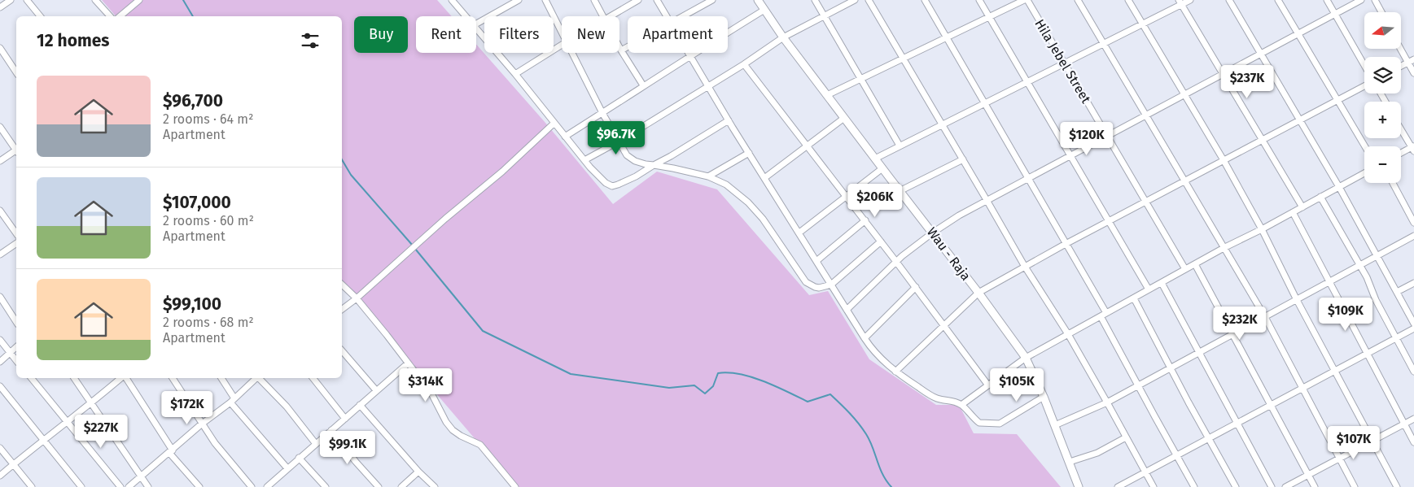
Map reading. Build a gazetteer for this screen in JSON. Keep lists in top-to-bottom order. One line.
{"streets":{"main road":["Wau - Raja"],"street":["Hila Jebel Street"]},"north":"left","page":{"map_buttons":["+","−"],"chip":["Buy","Rent","Filters","New","Apartment"],"heading":"12 homes","price":["$237K","$96.7K","$120K","$206K","$109K","$232K","$314K","$105K","$172K","$227K","$107K","$99.1K"],"list":[{"name":"$96,700","note":"2 rooms · 64 m² · Apartment"},{"name":"$107,000","note":"2 rooms · 60 m² · Apartment"},{"name":"$99,100","note":"2 rooms · 68 m² · Apartment"}]}}
